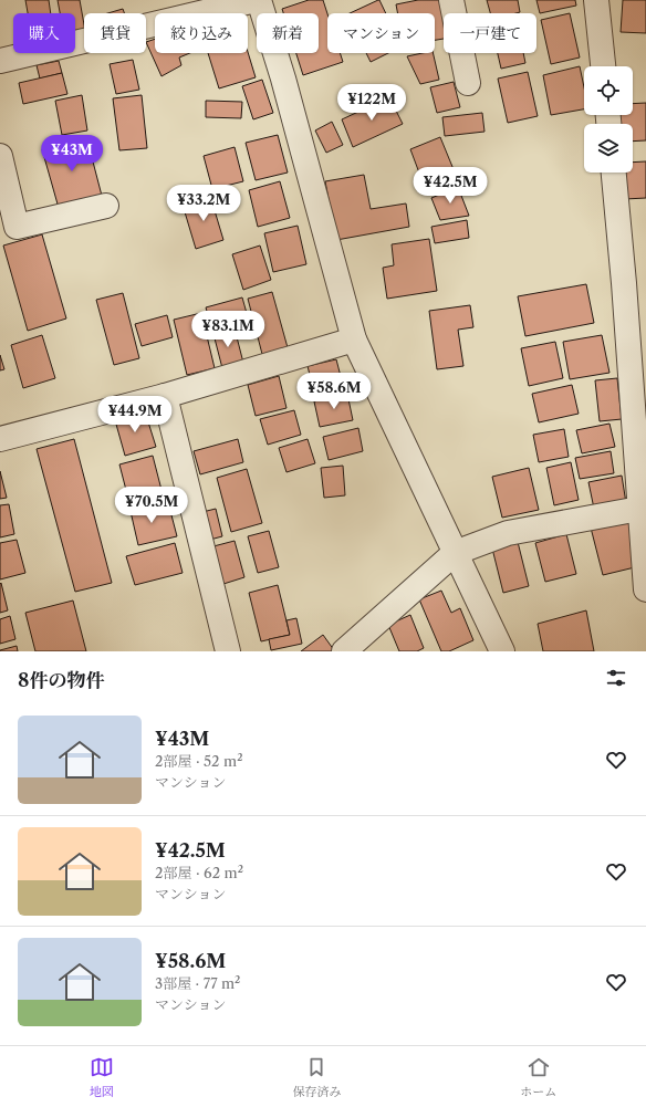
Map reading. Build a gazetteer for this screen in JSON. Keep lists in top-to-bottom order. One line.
{"page":{"chip":["購入","賃貸","絞り込み","新着","マンション","一戸建て"],"price":["¥122M","¥43M","¥42.5M","¥33.2M","¥83.1M","¥58.6M","¥44.9M","¥70.5M"],"heading":"8件の物件","list":[{"name":"¥43M","note":"2部屋 · 52 m² · マンション"},{"name":"¥42.5M","note":"2部屋 · 62 m² · マンション"},{"name":"¥58.6M","note":"3部屋 · 77 m² · マンション"}],"tabs":["地図","保存済み","ホーム"]}}
